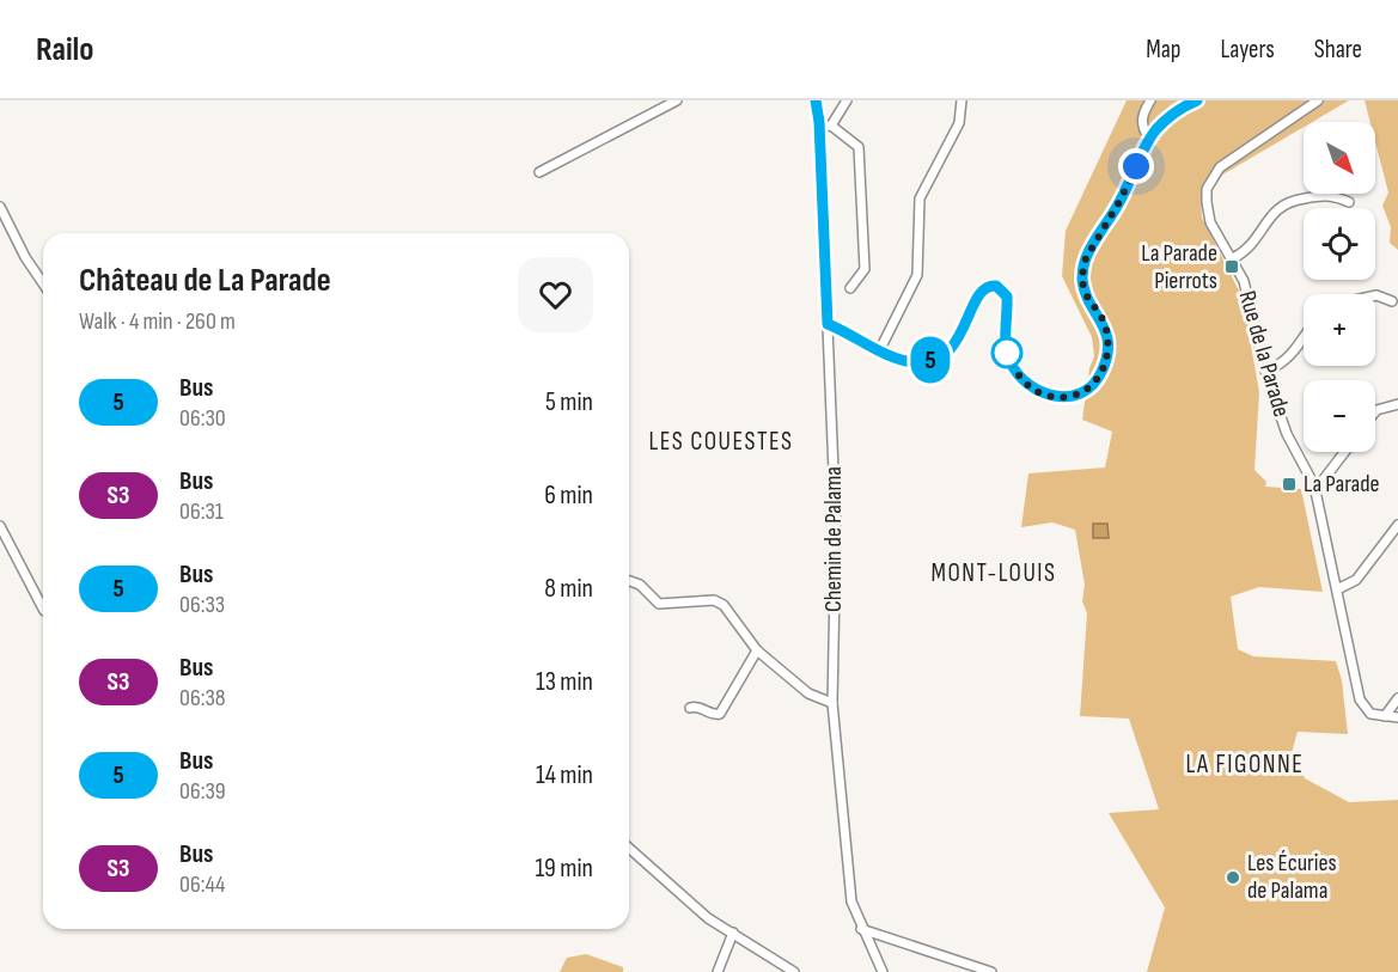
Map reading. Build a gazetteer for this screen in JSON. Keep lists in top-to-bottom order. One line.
{"streets":{"street":["Rue de la Parade","Chemin de Palama"]},"districts":["LES COUESTES","MONT-LOUIS","LA FIGONNE"],"places":{"transit":["La Parade Pierrots","La Parade"],"other":["Les Écuries de Palama"]},"lines":["bus line 5"],"north":"bottom right","page":{"header":"Railo","nav":["Map","Layers","Share"],"on_map":"5","map_buttons":["+","−"],"heading":["Château de La Parade","Walk · 4 min · 260 m"],"list":[{"mark":"5","name":"Bus","note":"06:30","value":"5 min"},{"mark":"S3","name":"Bus","note":"06:31","value":"6 min"},{"mark":"5","name":"Bus","note":"06:33","value":"8 min"},{"mark":"S3","name":"Bus","note":"06:38","value":"13 min"},{"mark":"5","name":"Bus","note":"06:39","value":"14 min"},{"mark":"S3","name":"Bus","note":"06:44","value":"19 min"}]}}
